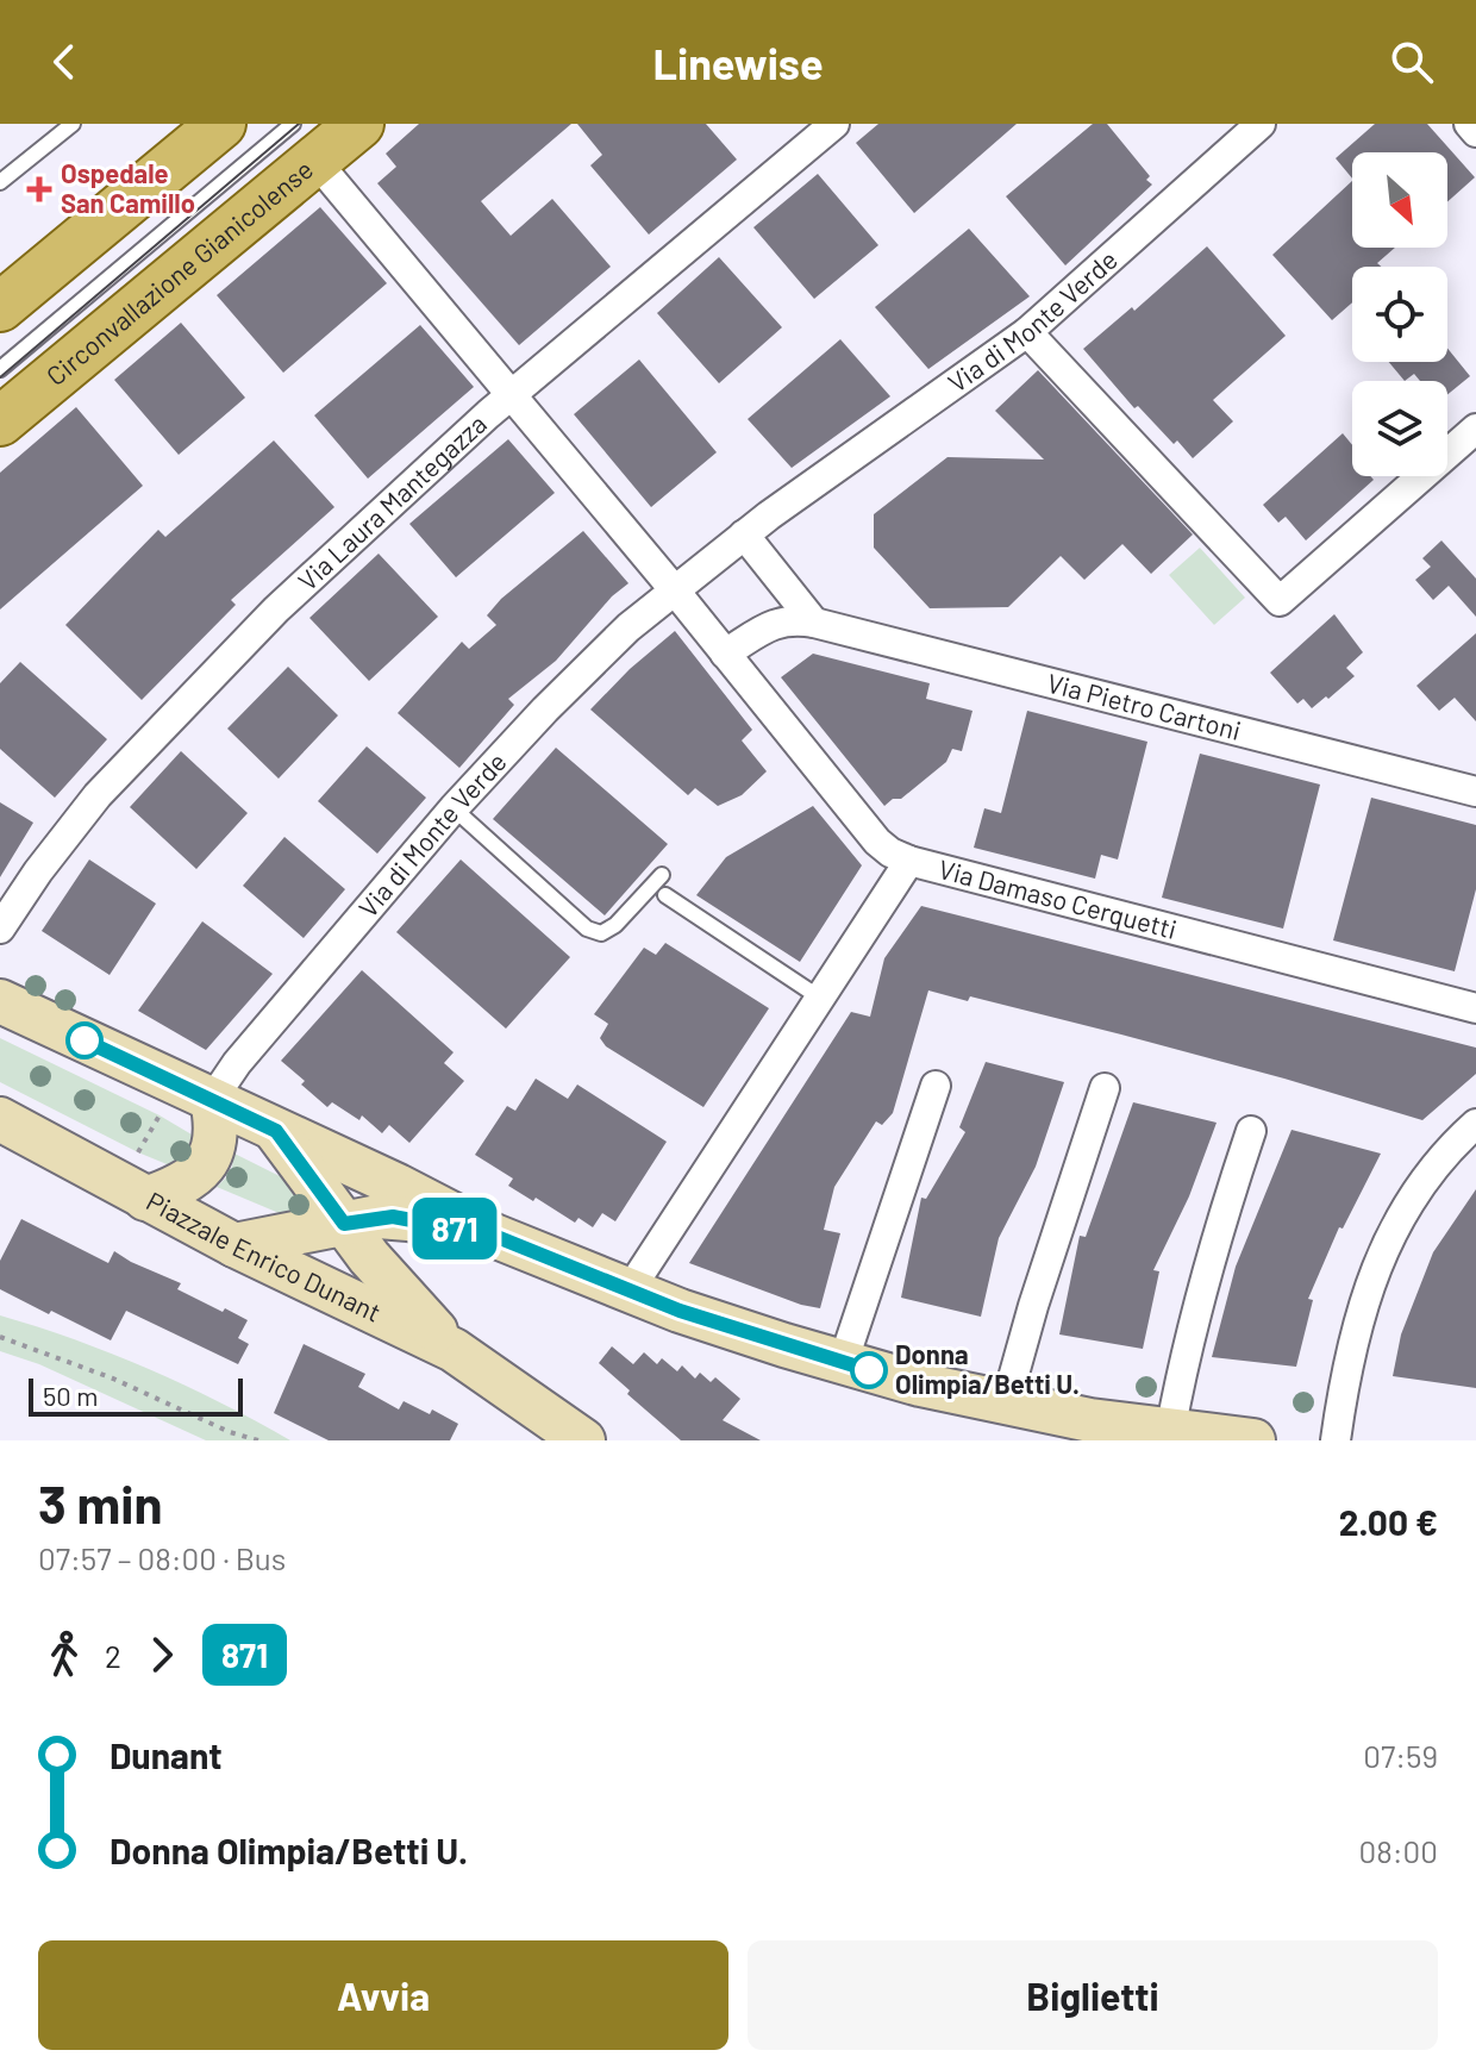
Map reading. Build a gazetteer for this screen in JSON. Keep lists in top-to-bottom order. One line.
{"streets":{"main road":["Circonvallazione Gianicolense"],"street":["Via di Monte Verde","Via Laura Mantegazza","Via Pietro Cartoni","Via Damaso Cerquetti","Piazzale Enrico Dunant"]},"crossings":[["Circonvallazione Gianicolense","Via Damaso Cerquetti"],["Via di Monte Verde","Via Damaso Cerquetti"],["Via Laura Mantegazza","Via Damaso Cerquetti"],["Via Pietro Cartoni","Via Damaso Cerquetti"]],"places":{"health":["Ospedale San Camillo"],"other":["Donna Olimpia/Betti U."]},"lines":["bus line 871"],"scale_bar":"50 m","north":"bottom right","page":{"header":"Linewise","on_map":"871","scale":"50 m","heading":["3 min","07:57 – 08:00 · Bus","2.00 €"],"legs":["2","871"],"list":[{"name":"Dunant","value":"07:59"},{"name":"Donna Olimpia/Betti U.","value":"08:00"}],"buttons":["Avvia","Biglietti"]}}
